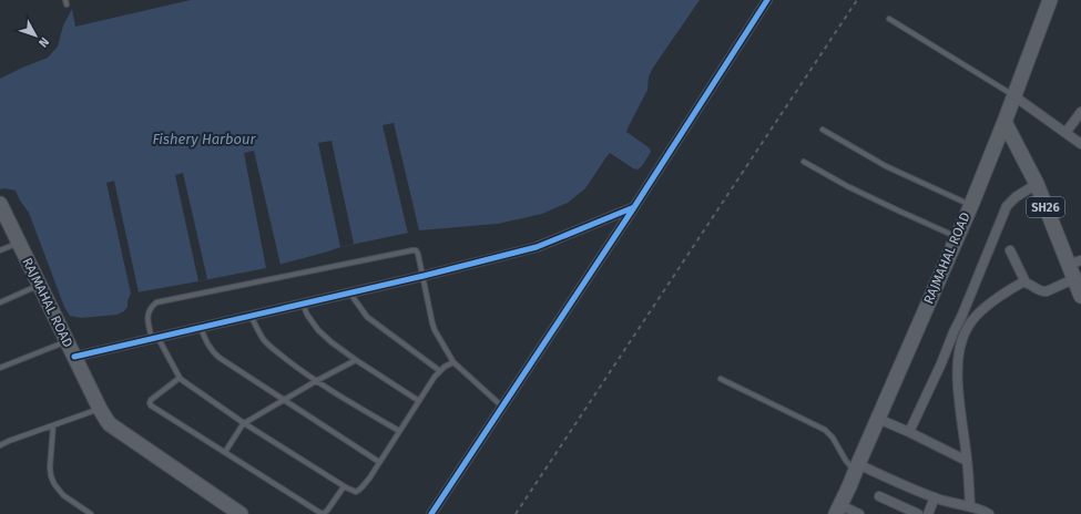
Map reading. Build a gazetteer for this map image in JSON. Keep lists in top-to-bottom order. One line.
{"streets":{"main road":["SH26","RAJMAHAL ROAD"]},"crossings":[["SH26","RAJMAHAL ROAD"]],"water":["Fishery Harbour"],"north":"bottom right"}
